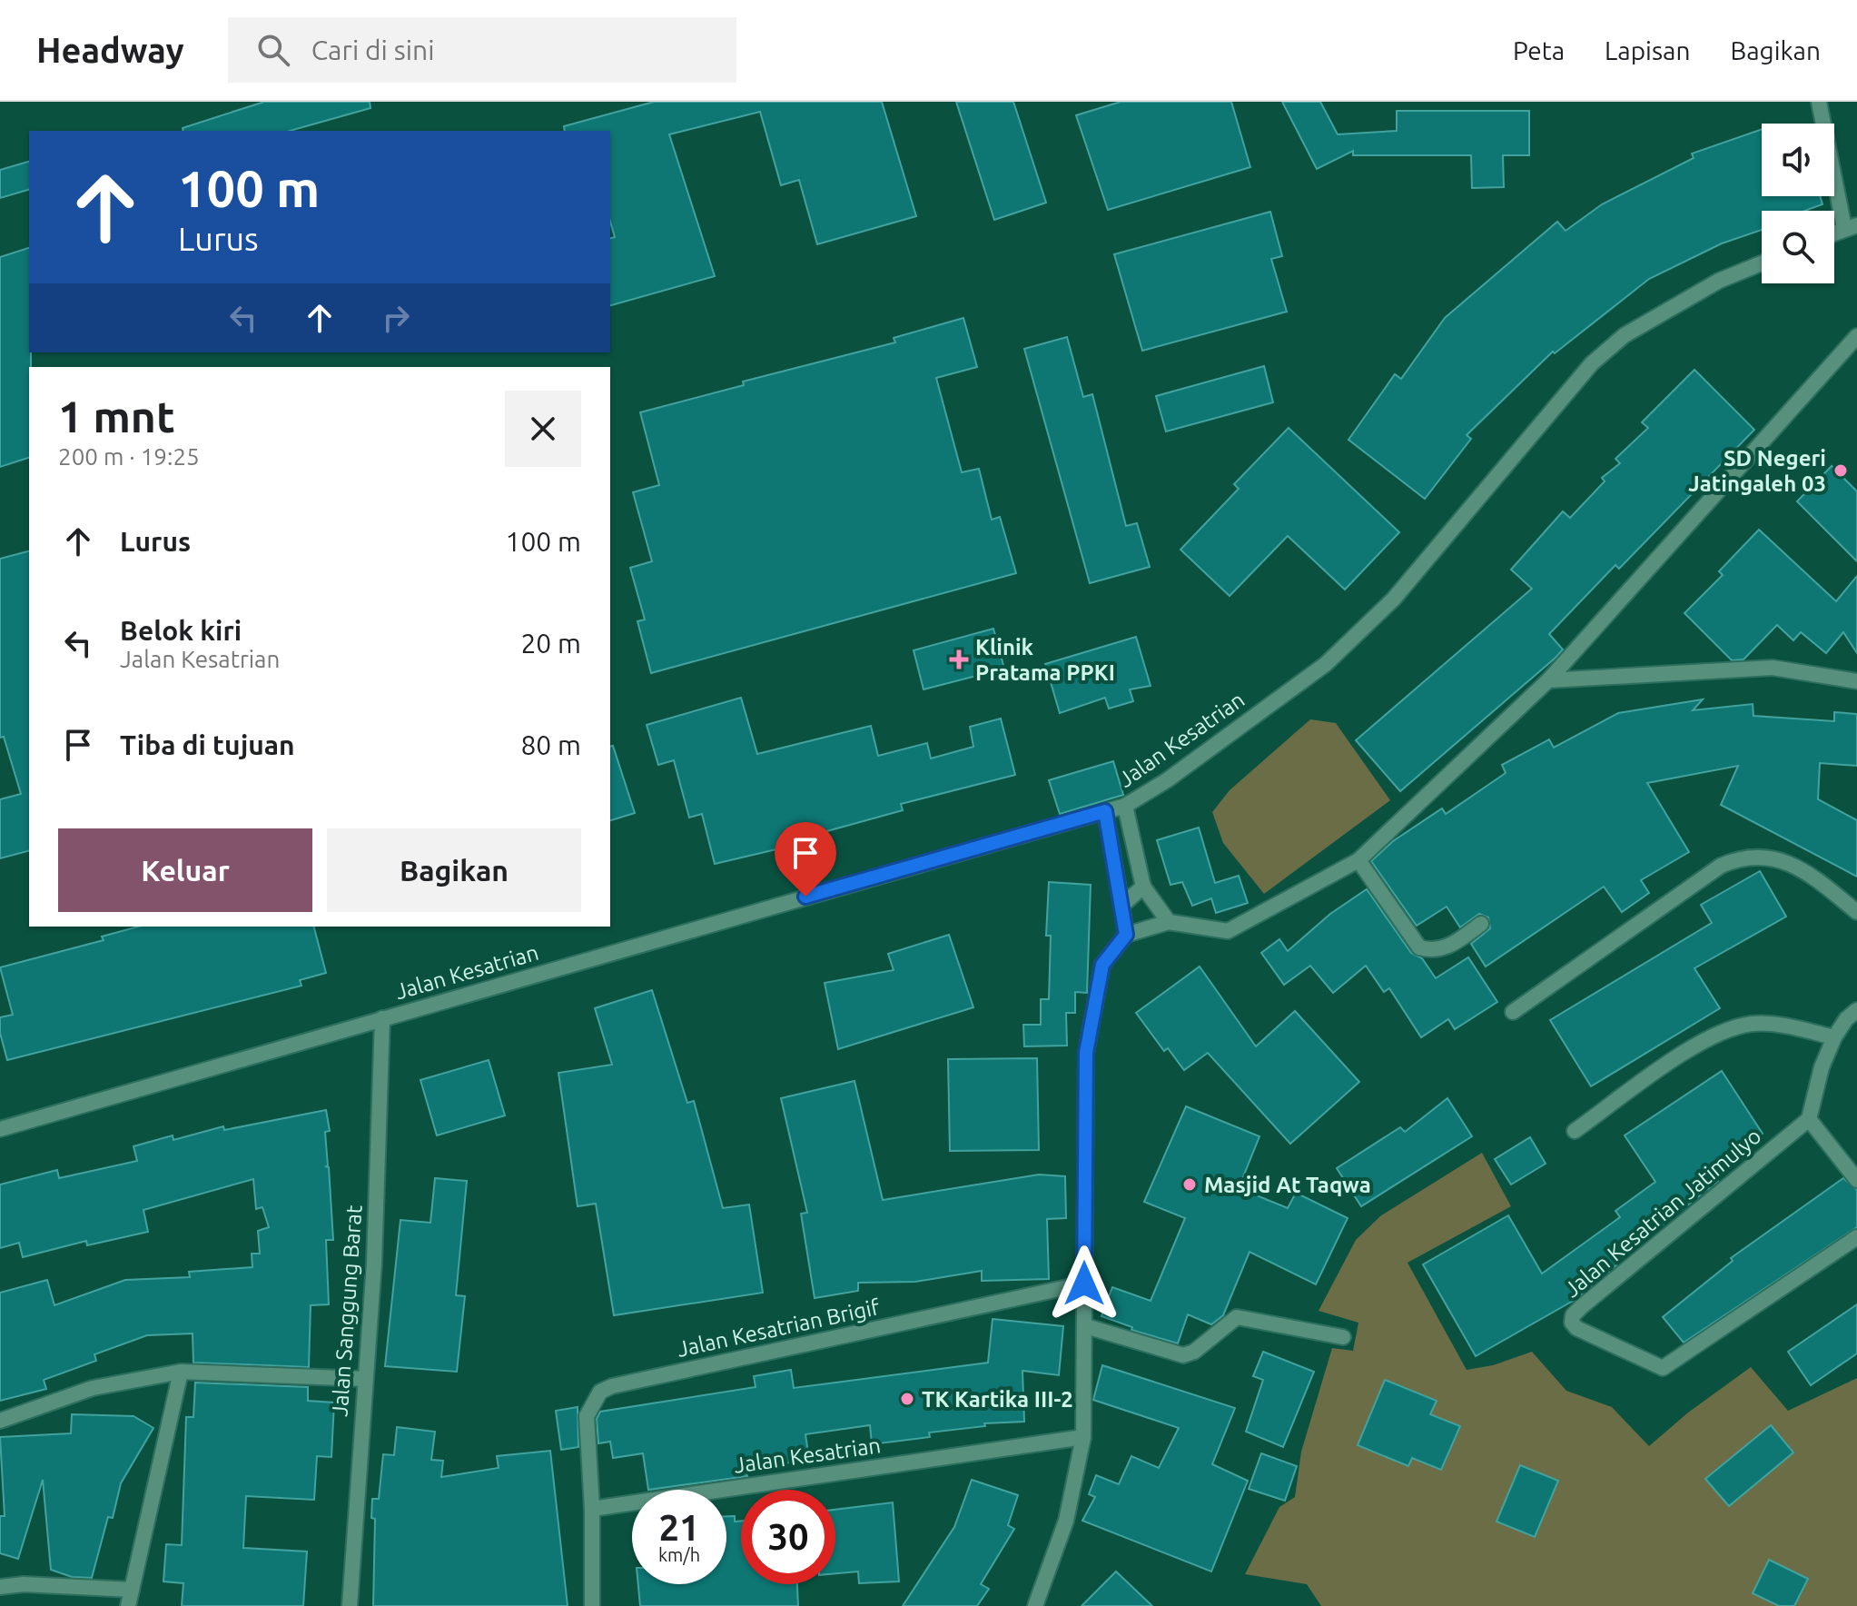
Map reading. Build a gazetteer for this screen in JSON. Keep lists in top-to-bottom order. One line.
{"streets":{"street":["Jalan Kesatrian","Jalan Kesatrian Jatimulyo","Jalan Sanggung Barat","Jalan Kesatrian Brigif"]},"crossings":[["Jalan Kesatrian","Jalan Sanggung Barat"],["Jalan Kesatrian","Jalan Kesatrian Brigif"]],"places":{"other":["SD Negeri Jatingaleh 03","Masjid At Taqwa","TK Kartika III-2"],"health":["Klinik Pratama PPKI"]},"page":{"header":"Headway","search":"Cari di sini","nav":["Peta","Lapisan","Bagikan"],"turn":["100 m","Lurus"],"heading":["1 mnt","200 m · 19:25"],"list":[{"name":"Lurus","value":"100 m"},{"name":"Belok kiri","note":"Jalan Kesatrian","value":"20 m"},{"name":"Tiba di tujuan","value":"80 m"}],"buttons":["Keluar","Bagikan"],"speed":"21 km/h","limit":"30"}}
